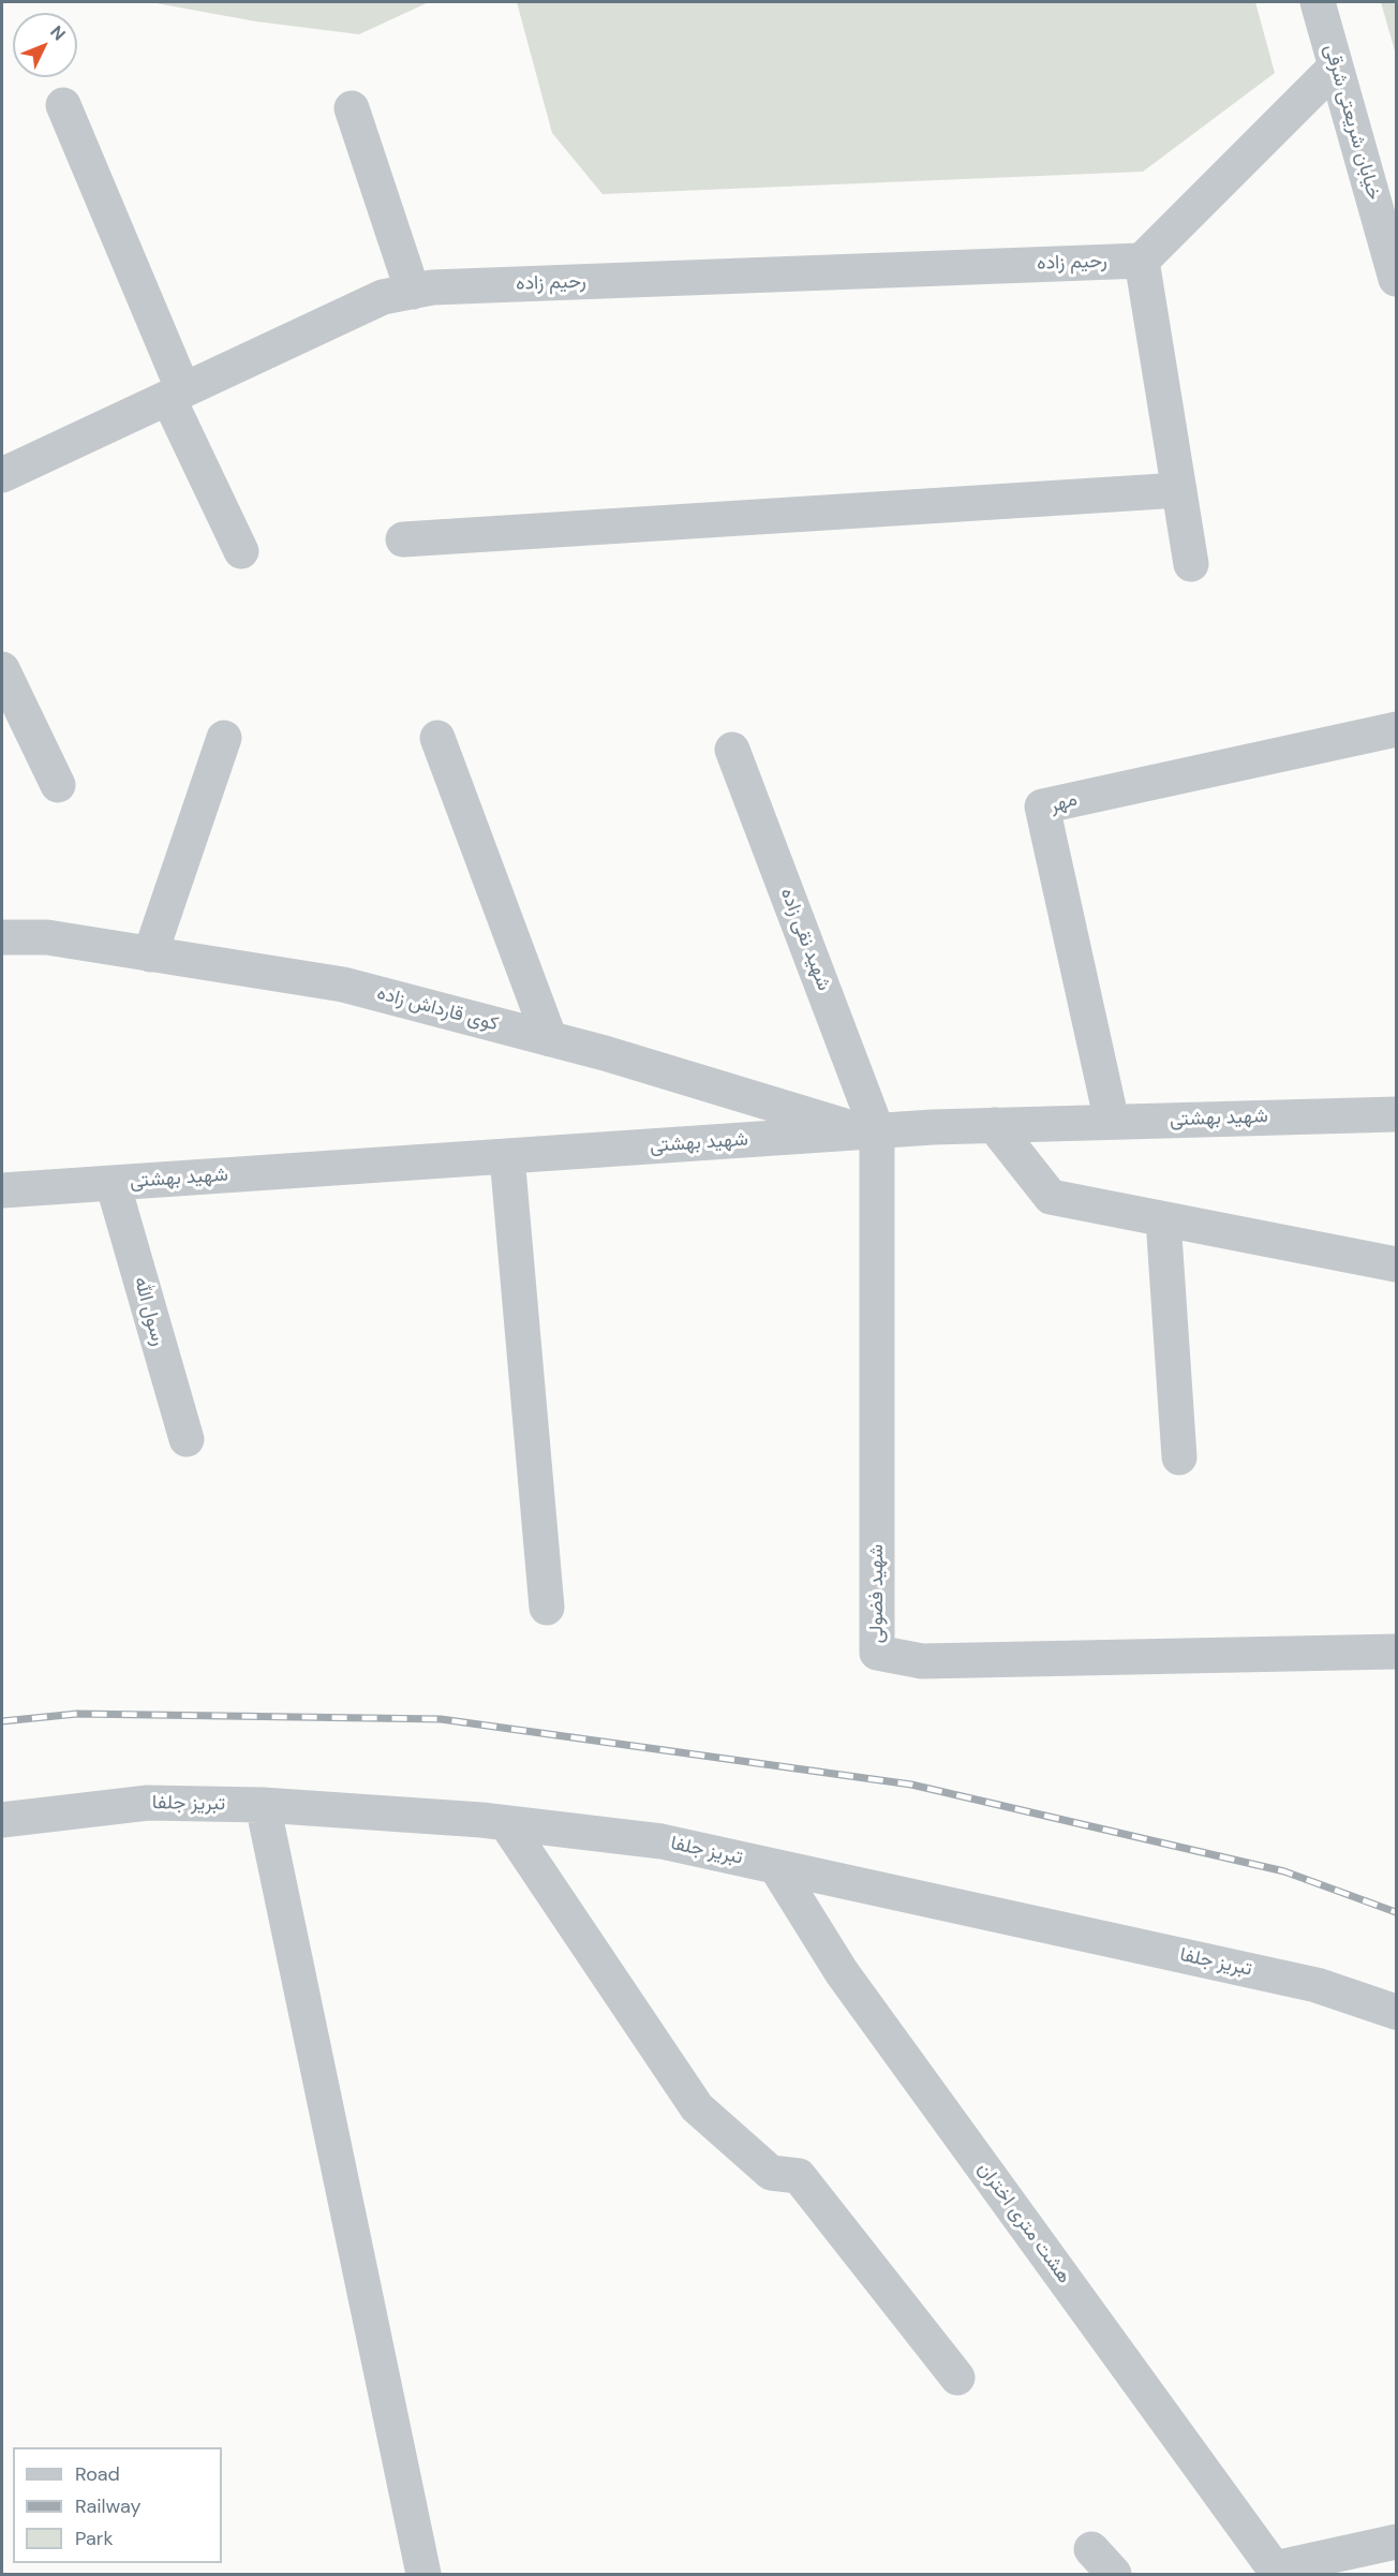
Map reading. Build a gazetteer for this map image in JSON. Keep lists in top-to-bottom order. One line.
{"streets":{"street":["خیابان شریعتی شرقی","رحیم زاده","مهر","شهید نقی زاده","کوی قارداش زاده","شهید بهشتی","رسول الله","شهید فضولی","تبریز جلفا","هشت متری اختران"]},"crossings":[["مهر","شهید بهشتی"],["شهید نقی زاده","کوی قارداش زاده"],["شهید نقی زاده","شهید بهشتی"],["شهید نقی زاده","شهید فضولی"],["کوی قارداش زاده","شهید بهشتی"],["کوی قارداش زاده","شهید فضولی"],["شهید بهشتی","رسول الله"],["شهید بهشتی","شهید فضولی"],["تبریز جلفا","هشت متری اختران"]],"legend":["Road","Railway","Park"],"north":"top right"}
